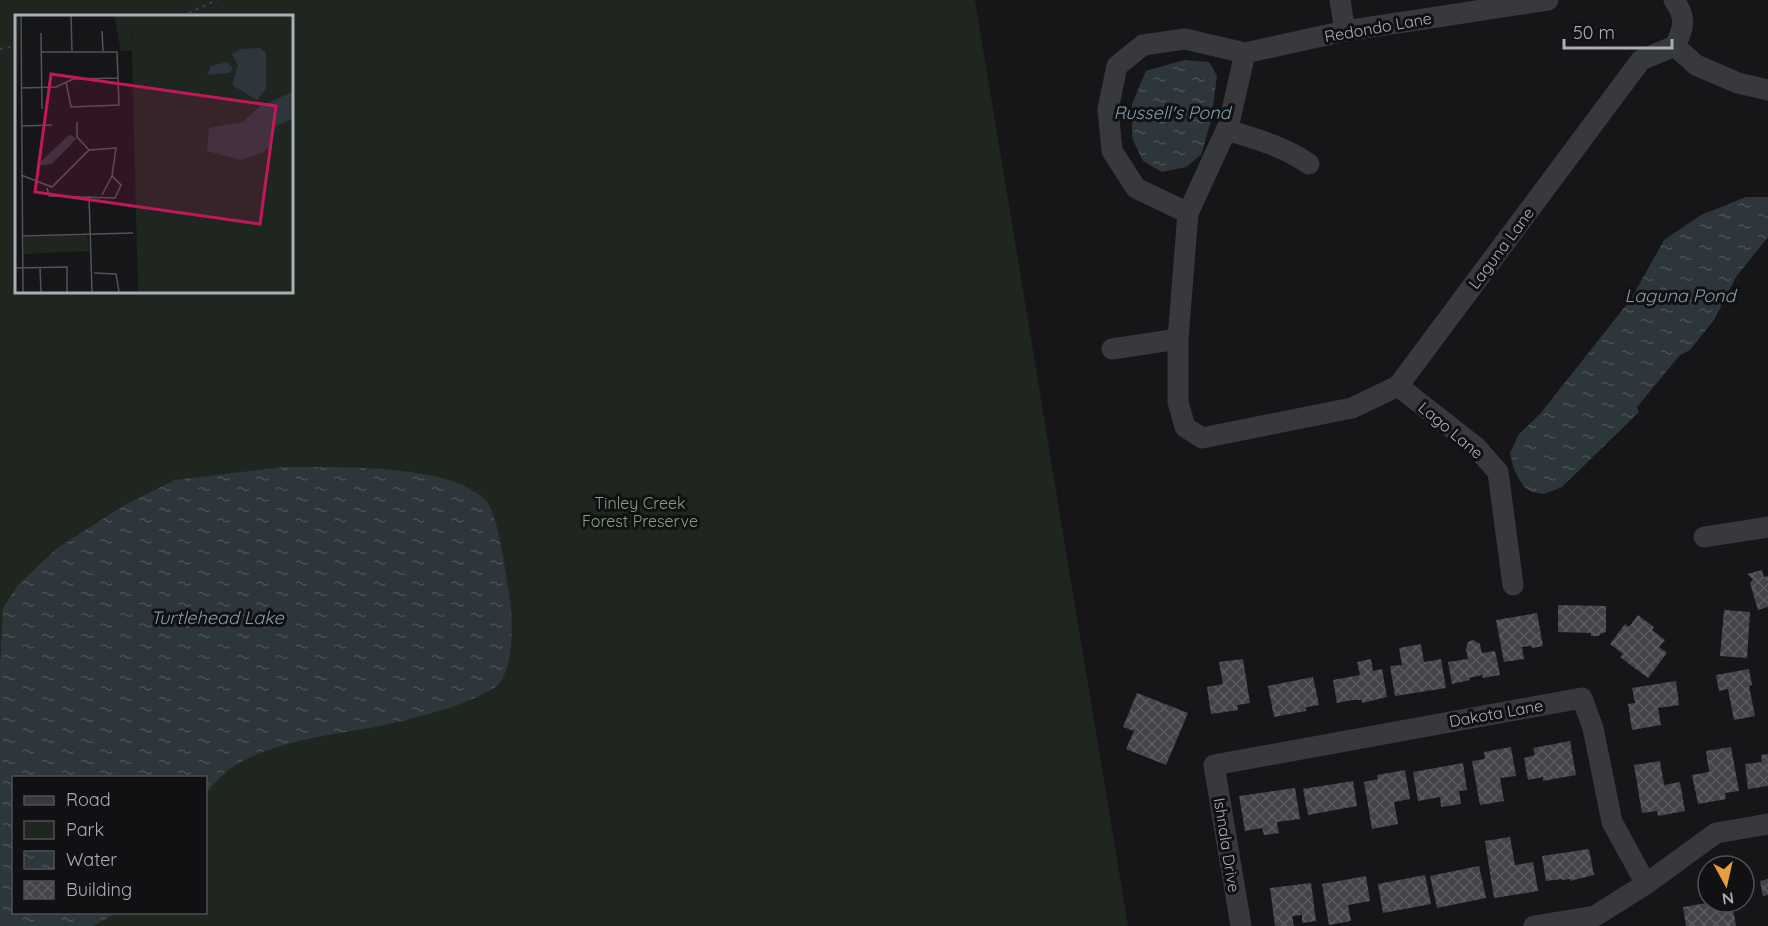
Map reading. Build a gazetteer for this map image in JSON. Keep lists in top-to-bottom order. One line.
{"streets":{"street":["Redondo Lane","Laguna Lane","Lago Lane","Dakota Lane","Ishnala Drive"]},"crossings":[["Laguna Lane","Lago Lane"],["Dakota Lane","Ishnala Drive"]],"water":["Russell's Pond","Laguna Pond","Turtlehead Lake"],"parks":["Tinley Creek Forest Preserve"],"legend":["Road","Park","Water","Building"],"scale_bar":"50 m","north":"bottom"}
